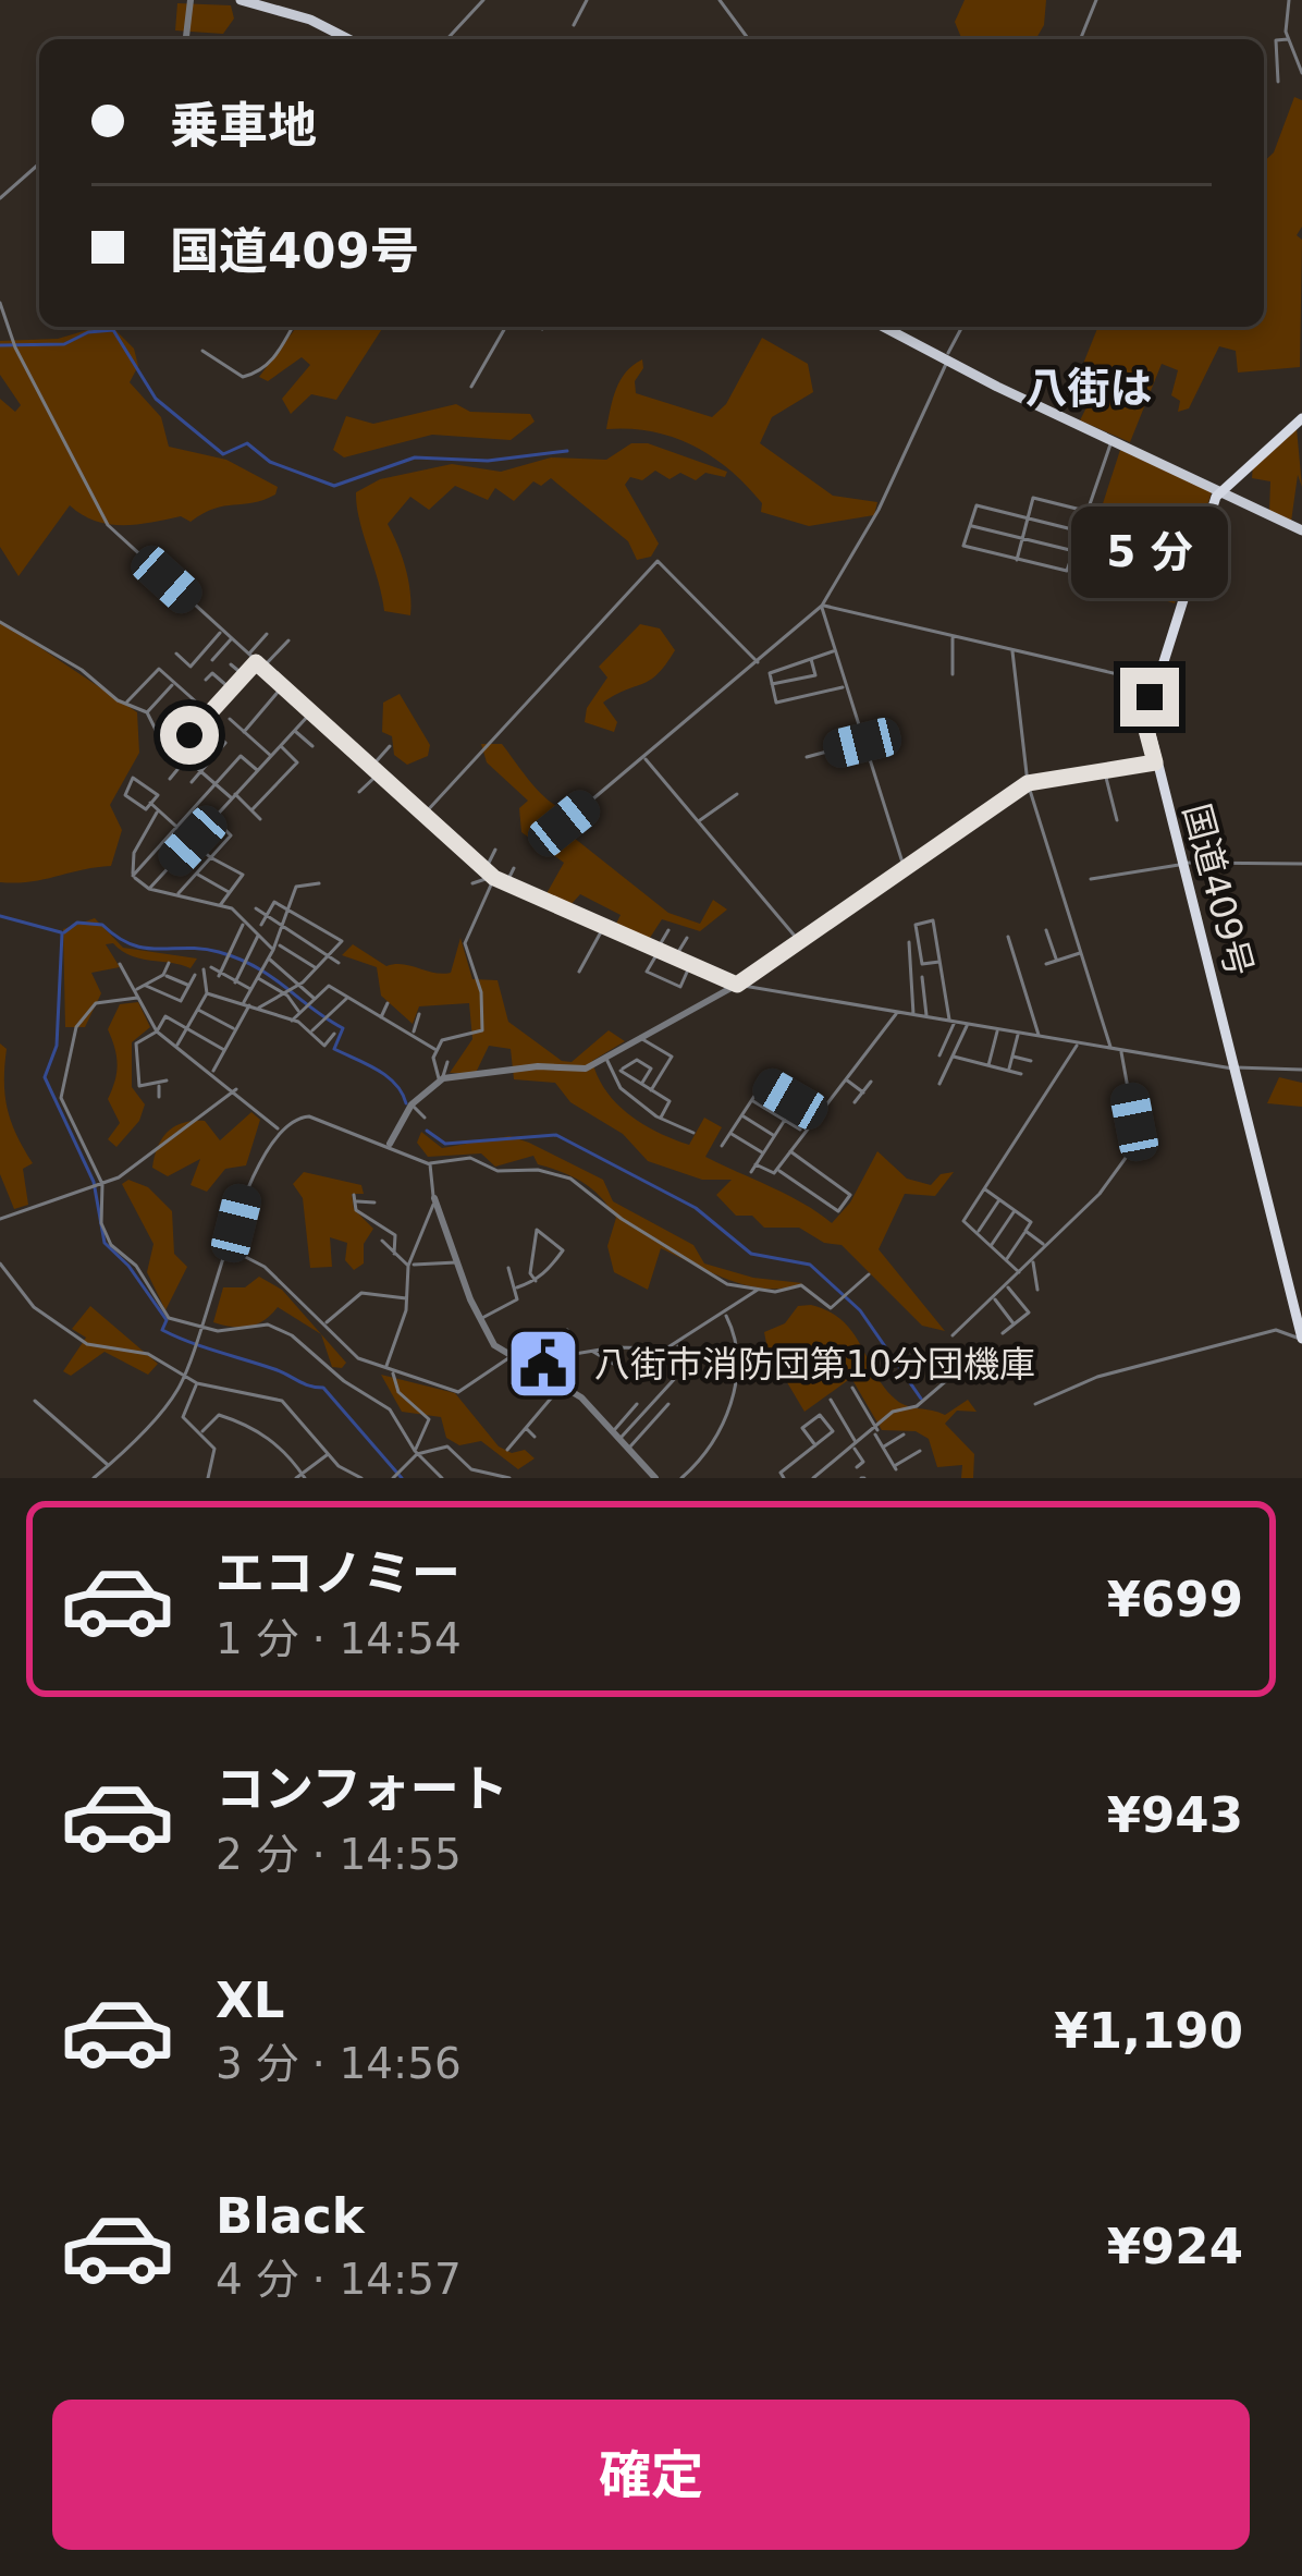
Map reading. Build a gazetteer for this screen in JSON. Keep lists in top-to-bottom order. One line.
{"streets":{"highway":["国道409号"]},"districts":["八街は"],"places":{"public building":["八街市消防団第10分団機庫"]},"page":{"banner":["乗車地","国道409号"],"bubble":"5 分","list":[{"name":"エコノミー","note":"1 分 · 14:54","value":"¥699"},{"name":"コンフォート","note":"2 分 · 14:55","value":"¥943"},{"name":"XL","note":"3 分 · 14:56","value":"¥1,190"},{"name":"Black","note":"4 分 · 14:57","value":"¥924"}],"buttons":"確定"}}
